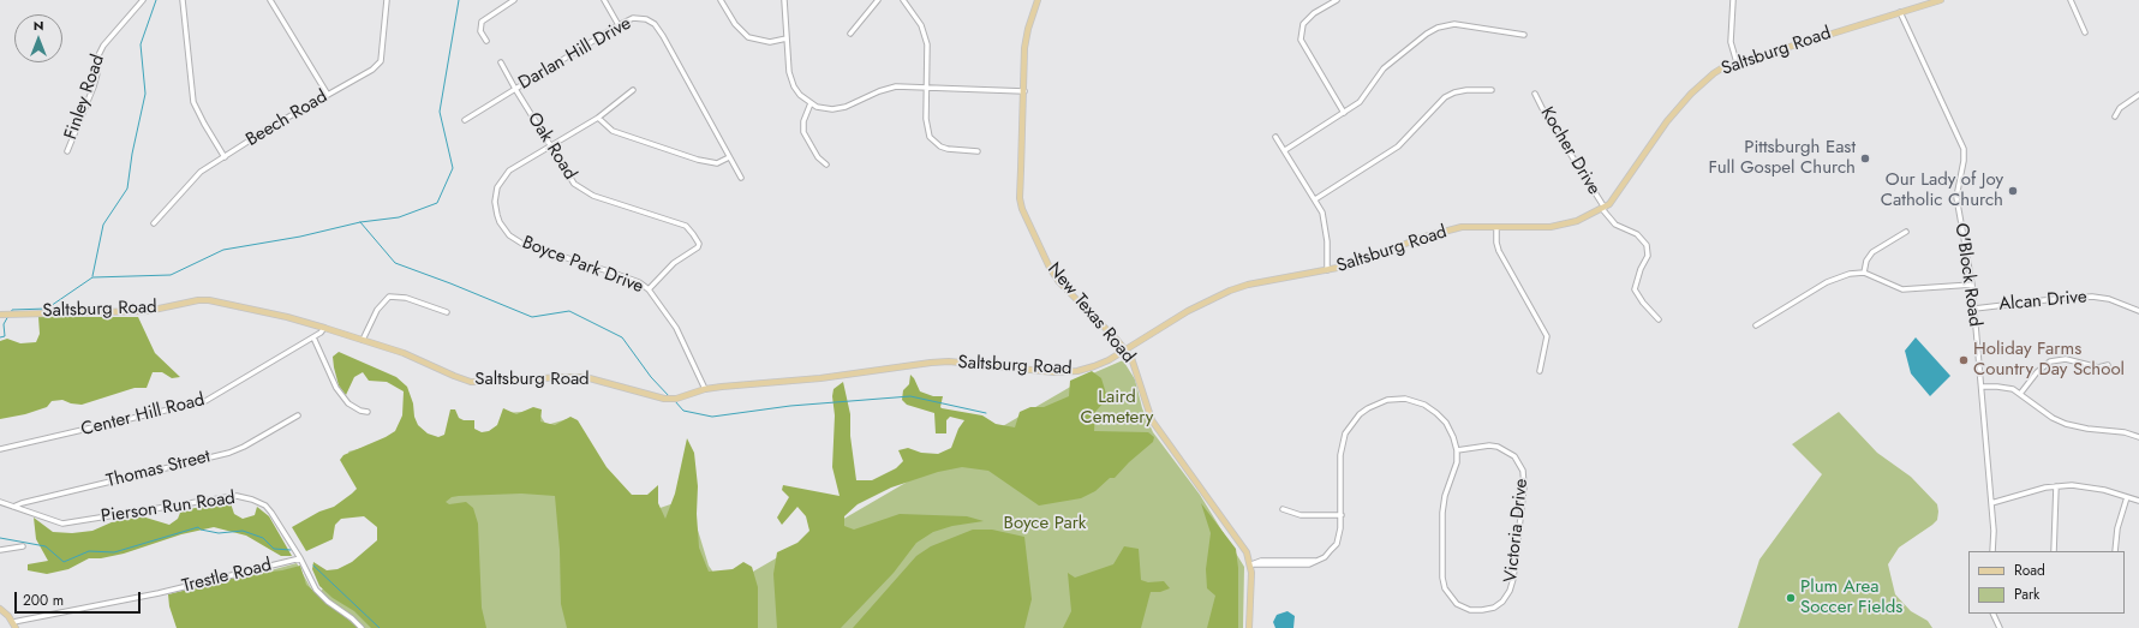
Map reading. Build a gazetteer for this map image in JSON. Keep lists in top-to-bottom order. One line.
{"streets":{"main road":["Saltsburg Road","New Texas Road"],"street":["Darlan Hill Drive","Finley Road","Beech Road","Oak Road","Kocher Drive","Boyce Park Drive","O'Block Road","Alcan Drive","Center Hill Road","Thomas Street","Pierson Run Road","Victoria Drive","Trestle Road"]},"crossings":[["Saltsburg Road","Kocher Drive"],["Saltsburg Road","Boyce Park Drive"],["Saltsburg Road","O'Block Road"],["Saltsburg Road","New Texas Road"],["Saltsburg Road","Center Hill Road"],["Darlan Hill Drive","Oak Road"],["Oak Road","Boyce Park Drive"],["O'Block Road","Alcan Drive"],["Thomas Street","Pierson Run Road"],["Pierson Run Road","Trestle Road"]],"parks":["Laird Cemetery","Boyce Park"],"places":["Pittsburgh East Full Gospel Church","Our Lady of Joy Catholic Church","Holiday Farms Country Day School","Plum Area Soccer Fields"],"legend":["Road","Park"],"scale_bar":"200 m","north":"top"}
